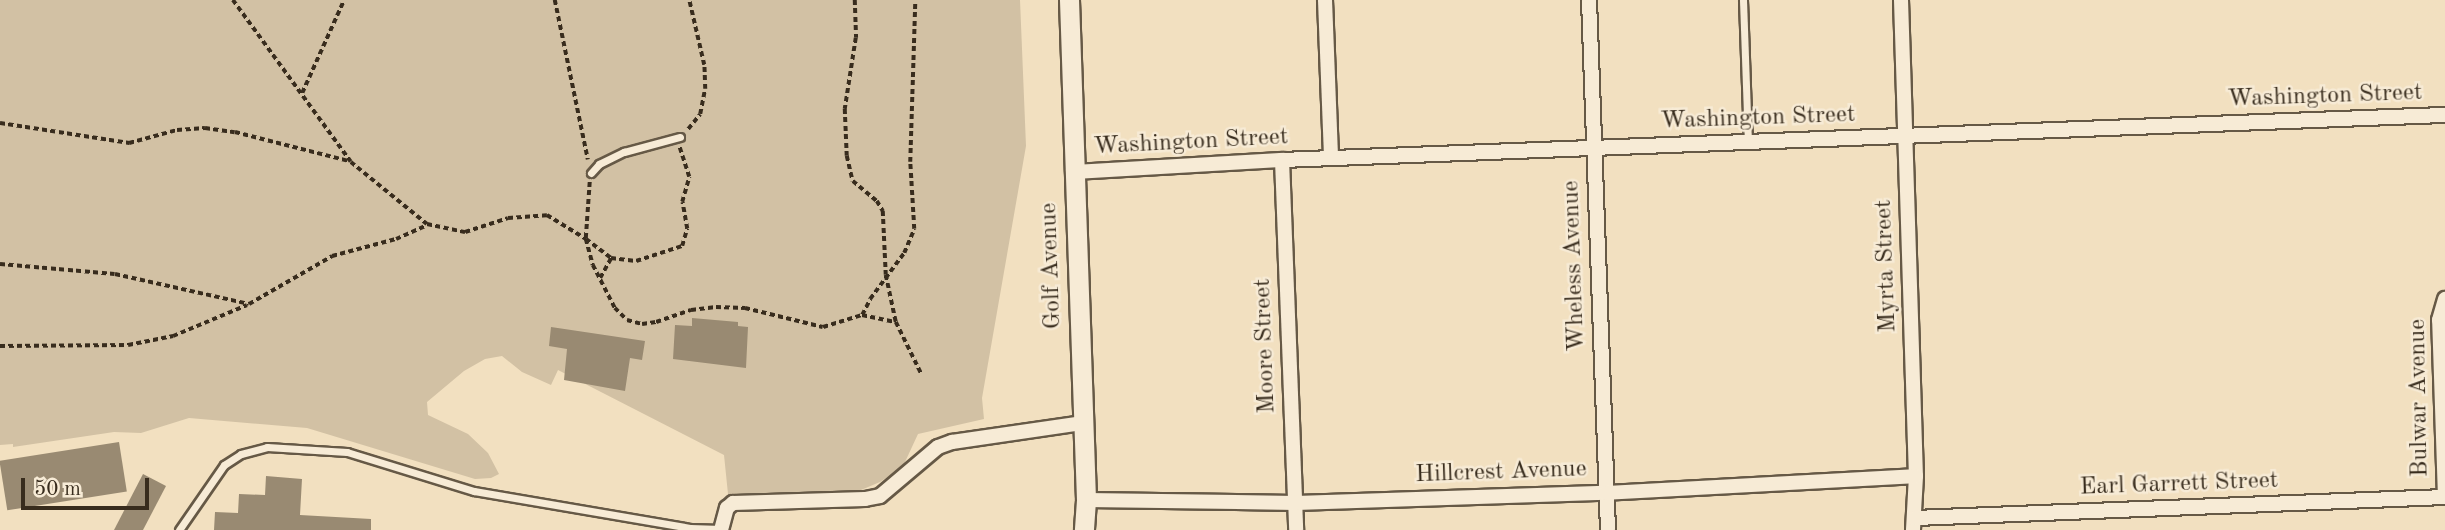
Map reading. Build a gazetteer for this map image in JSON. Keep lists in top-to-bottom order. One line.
{"streets":{"main road":["Golf Avenue"],"street":["Washington Street","Wheless Avenue","Myrta Street","Moore Street","Bulwar Avenue","Hillcrest Avenue","Earl Garrett Street"]},"crossings":[["Washington Street","Golf Avenue"],["Washington Street","Wheless Avenue"],["Washington Street","Myrta Street"],["Washington Street","Moore Street"],["Golf Avenue","Hillcrest Avenue"],["Wheless Avenue","Hillcrest Avenue"],["Myrta Street","Hillcrest Avenue"],["Myrta Street","Earl Garrett Street"],["Moore Street","Hillcrest Avenue"],["Bulwar Avenue","Earl Garrett Street"]],"scale_bar":"50 m"}
